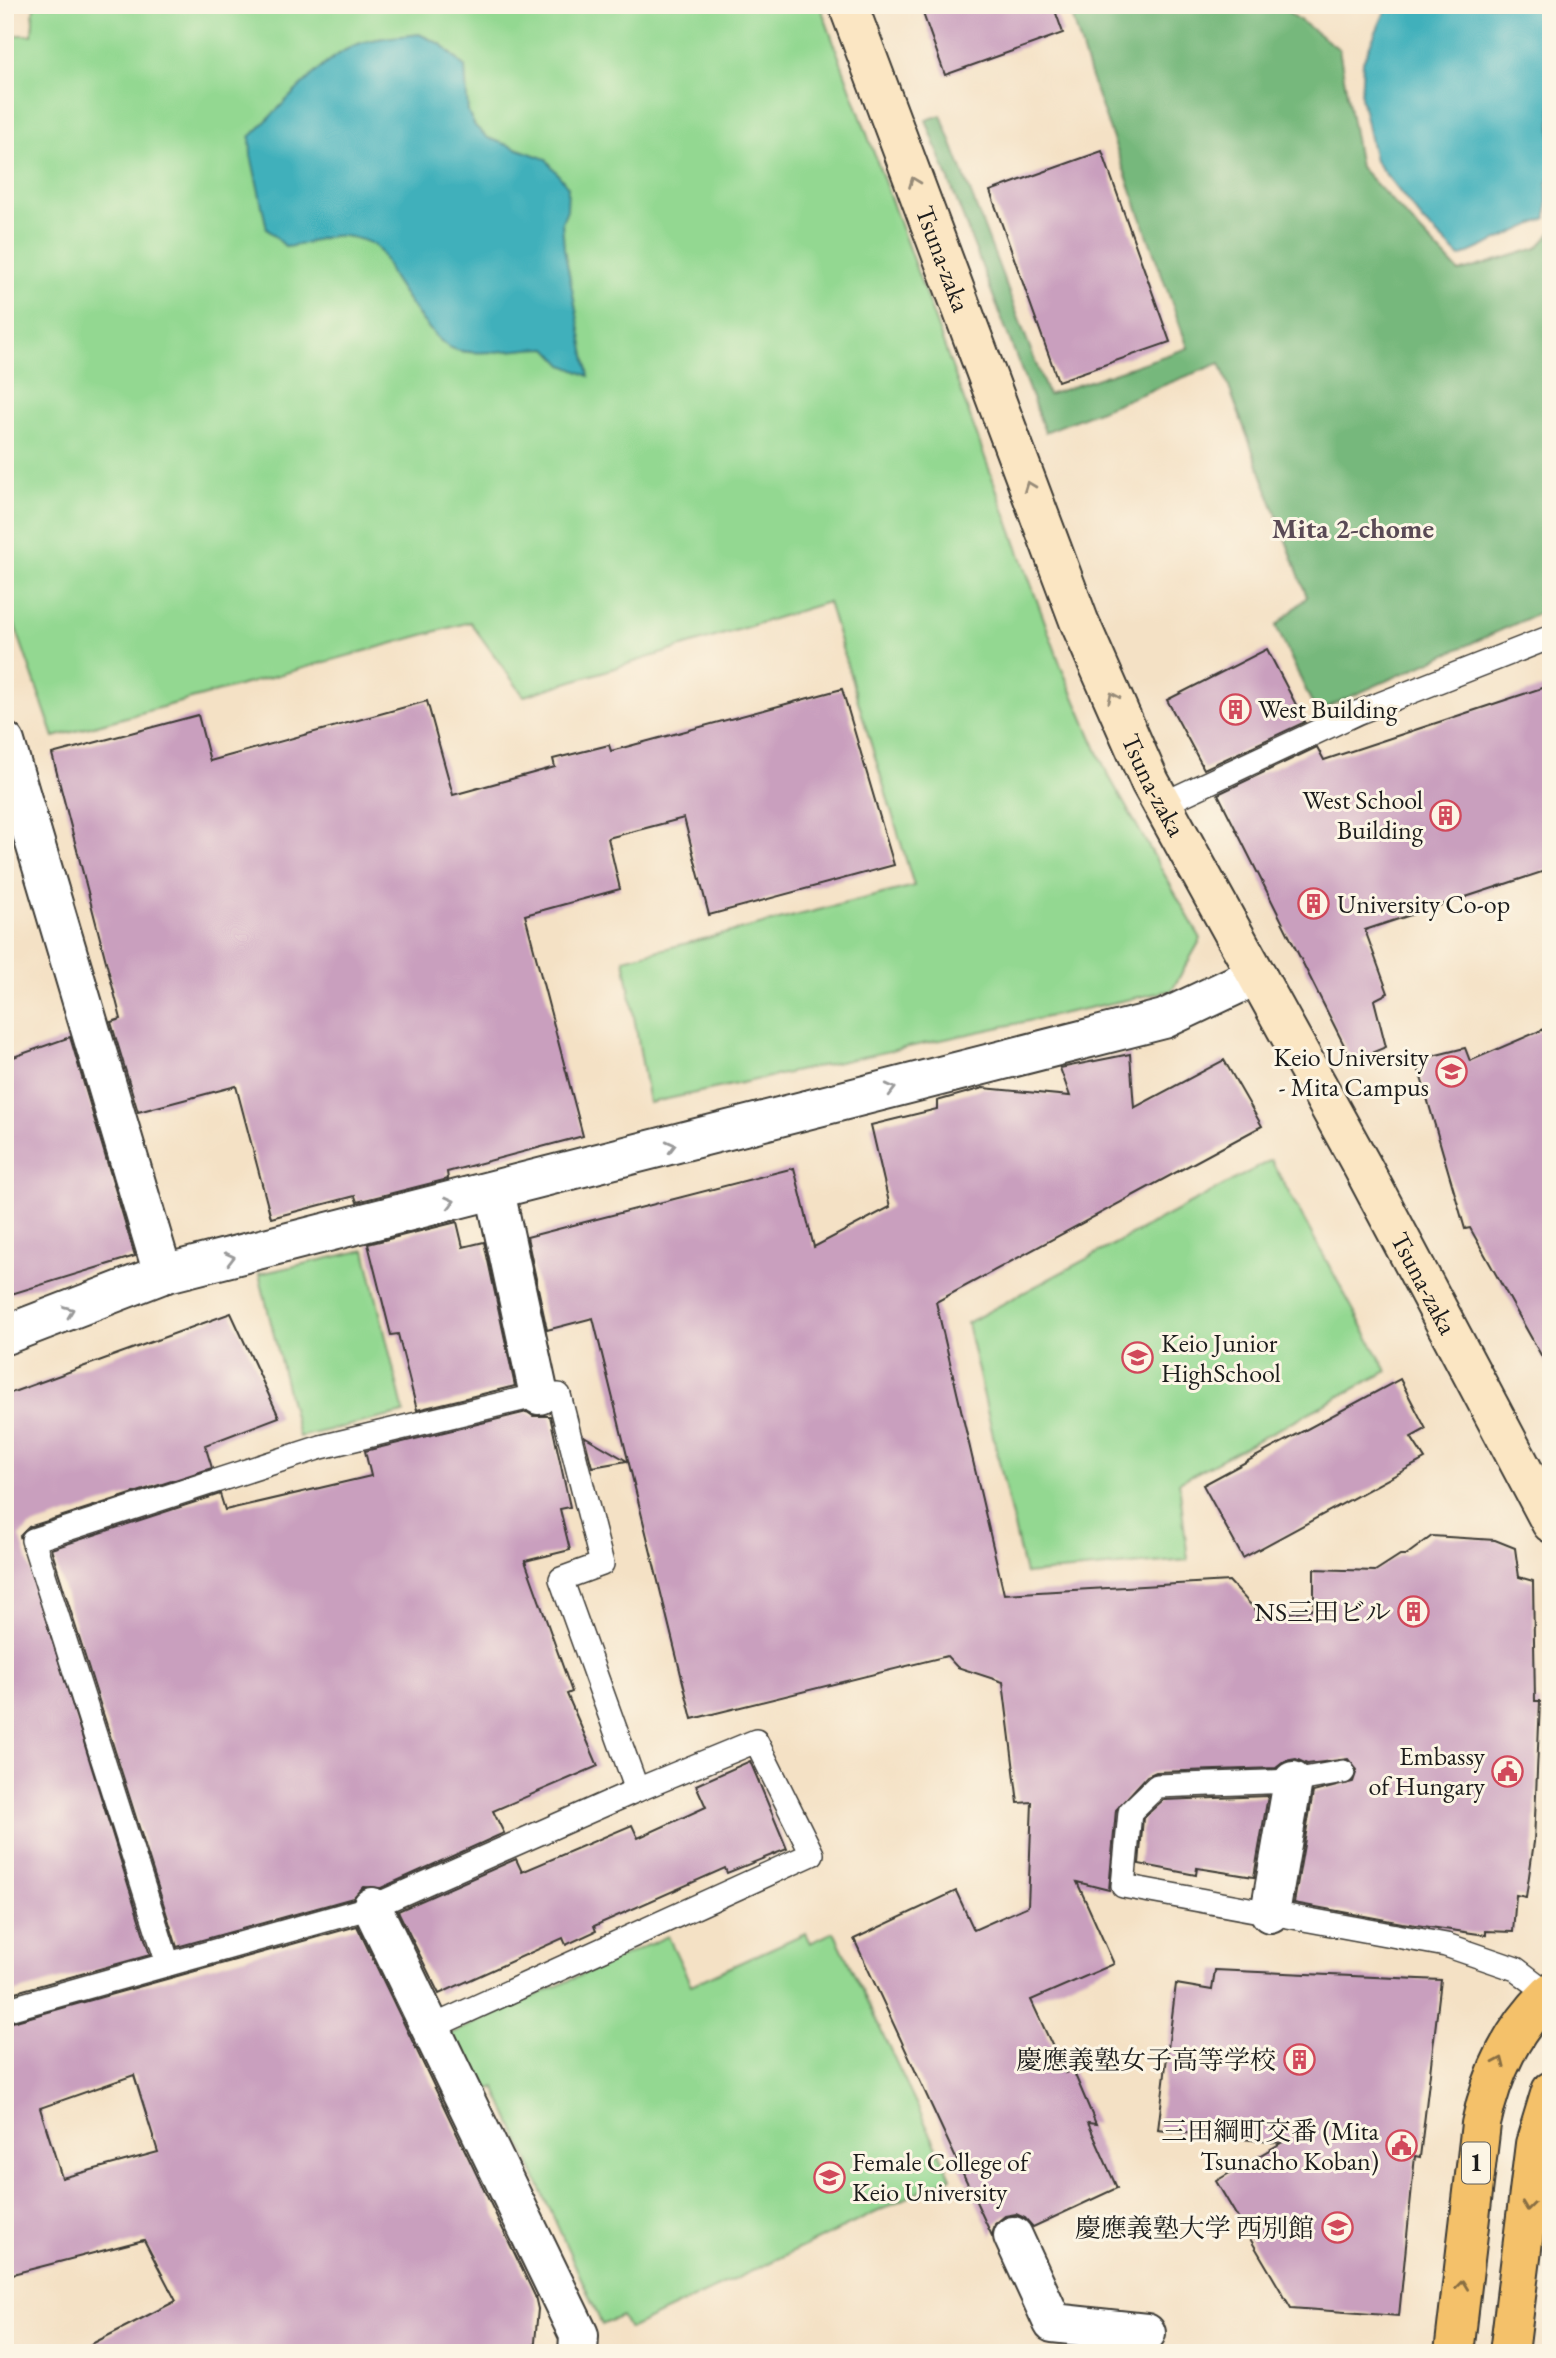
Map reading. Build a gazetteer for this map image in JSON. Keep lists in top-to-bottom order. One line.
{"streets":{"highway":["1"],"street":["Tsuna-zaka"]},"one_way":["Tsuna-zaka"],"districts":["Mita 2-chome"],"places":{"building":["West Building","West School Building","University Co-op","NS三田ビル","慶應義塾女子高等学校"],"school or university":["Keio University - Mita Campus","Keio Junior HighSchool","Female College of Keio University","慶應義塾大学 西別館"],"public building":["Embassy of Hungary","三田綱町交番 (Mita Tsunacho Koban)"]}}
